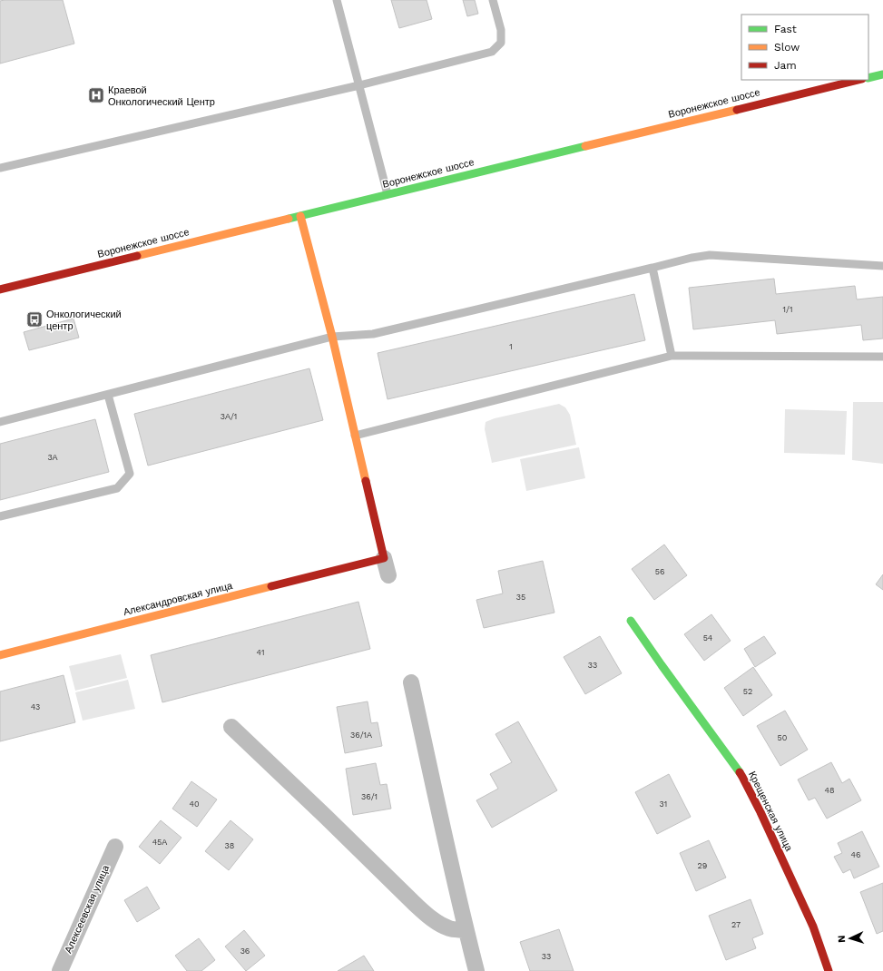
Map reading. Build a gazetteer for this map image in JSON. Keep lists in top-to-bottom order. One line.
{"streets":{"street":["Воронежское шоссе","Александровская улица","Крещенская улица","Алексеевская улица"]},"places":{"hospital":["Краевой Онкологический Центр"],"bus stop":["Онкологический центр"]},"house_numbers":["1/1","1","3А/1","3А","56","35","54","41","33","52","43","36/1А","50","48","36/1","40","31","45А","38","46","29","27","36","33"],"legend":["Fast","Slow","Jam"],"north":"left"}
